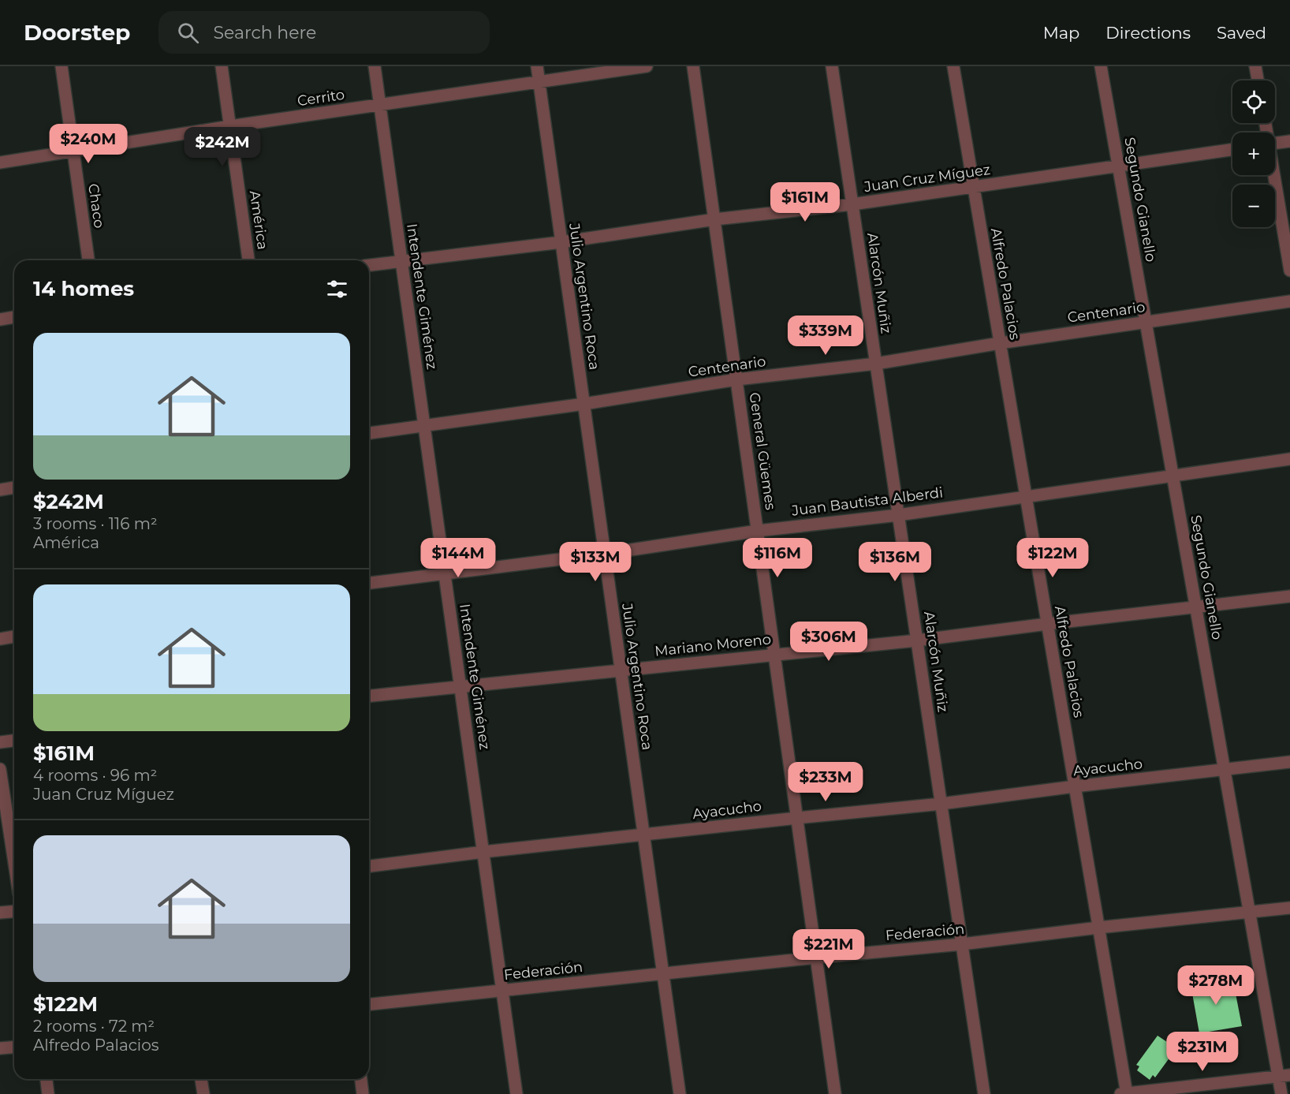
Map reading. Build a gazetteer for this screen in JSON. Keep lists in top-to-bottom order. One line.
{"streets":{"street":["Cerrito","Juan Cruz Míguez","Segundo Gianello","Chaco","América","Alarcón Muñiz","Alfredo Palacios","Intendente Giménez","Julio Argentino Roca","Centenario","General Güemes","Juan Bautista Alberdi","Mariano Moreno","Ayacucho","Federación"]},"crossings":[["Cerrito","Chaco"],["Cerrito","América"],["Cerrito","Intendente Giménez"],["Cerrito","Julio Argentino Roca"],["Juan Cruz Míguez","Segundo Gianello"],["Juan Cruz Míguez","Alarcón Muñiz"],["Juan Cruz Míguez","Alfredo Palacios"],["Juan Cruz Míguez","Intendente Giménez"],["Juan Cruz Míguez","Julio Argentino Roca"],["Juan Cruz Míguez","General Güemes"],["Segundo Gianello","Centenario"],["Segundo Gianello","Juan Bautista Alberdi"],["Segundo Gianello","Mariano Moreno"],["Segundo Gianello","Ayacucho"],["Segundo Gianello","Federación"],["Alarcón Muñiz","Centenario"],["Alarcón Muñiz","Juan Bautista Alberdi"],["Alarcón Muñiz","Mariano Moreno"],["Alarcón Muñiz","Ayacucho"],["Alarcón Muñiz","Federación"],["Alfredo Palacios","Centenario"],["Alfredo Palacios","Juan Bautista Alberdi"],["Alfredo Palacios","Mariano Moreno"],["Alfredo Palacios","Ayacucho"],["Alfredo Palacios","Federación"],["Intendente Giménez","Centenario"],["Intendente Giménez","Juan Bautista Alberdi"],["Intendente Giménez","Mariano Moreno"],["Intendente Giménez","Ayacucho"],["Intendente Giménez","Federación"],["Julio Argentino Roca","Centenario"],["Julio Argentino Roca","Juan Bautista Alberdi"],["Julio Argentino Roca","Mariano Moreno"],["Julio Argentino Roca","Ayacucho"],["Julio Argentino Roca","Federación"],["Centenario","General Güemes"],["General Güemes","Juan Bautista Alberdi"],["General Güemes","Mariano Moreno"],["General Güemes","Ayacucho"],["General Güemes","Federación"]],"page":{"header":"Doorstep","search":"Search here","nav":["Map","Directions","Saved"],"map_buttons":["+","−"],"price":["$240M","$242M","$161M","$339M","$144M","$116M","$122M","$133M","$136M","$306M","$233M","$221M","$278M","$231M"],"heading":"14 homes","list":[{"name":"$242M","note":"3 rooms · 116 m² · América"},{"name":"$161M","note":"4 rooms · 96 m² · Juan Cruz Míguez"},{"name":"$122M","note":"2 rooms · 72 m² · Alfredo Palacios"}]}}
